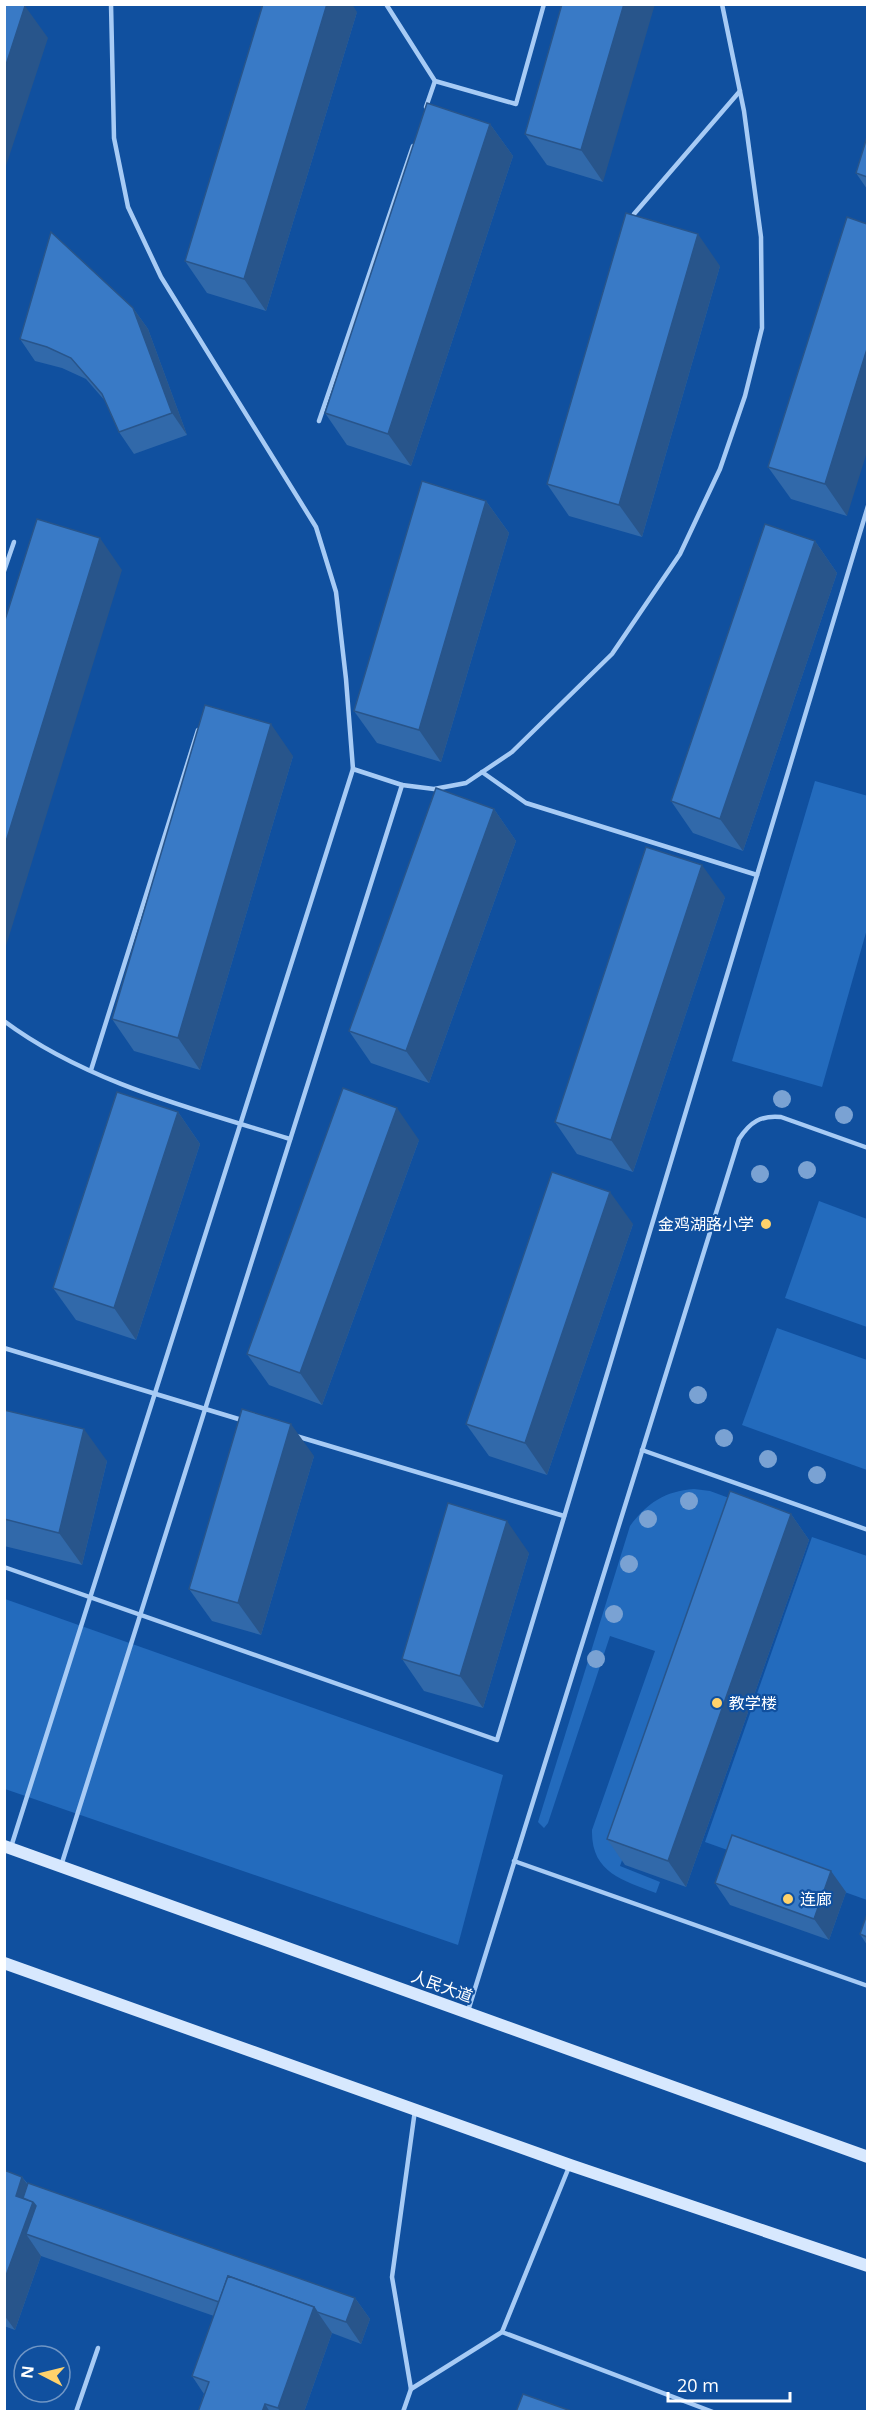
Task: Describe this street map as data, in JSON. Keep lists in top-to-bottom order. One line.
{"streets":{"main road":["人民大道"]},"places":["金鸡湖路小学","教学楼","连廊"],"scale_bar":"20 m","north":"left"}
